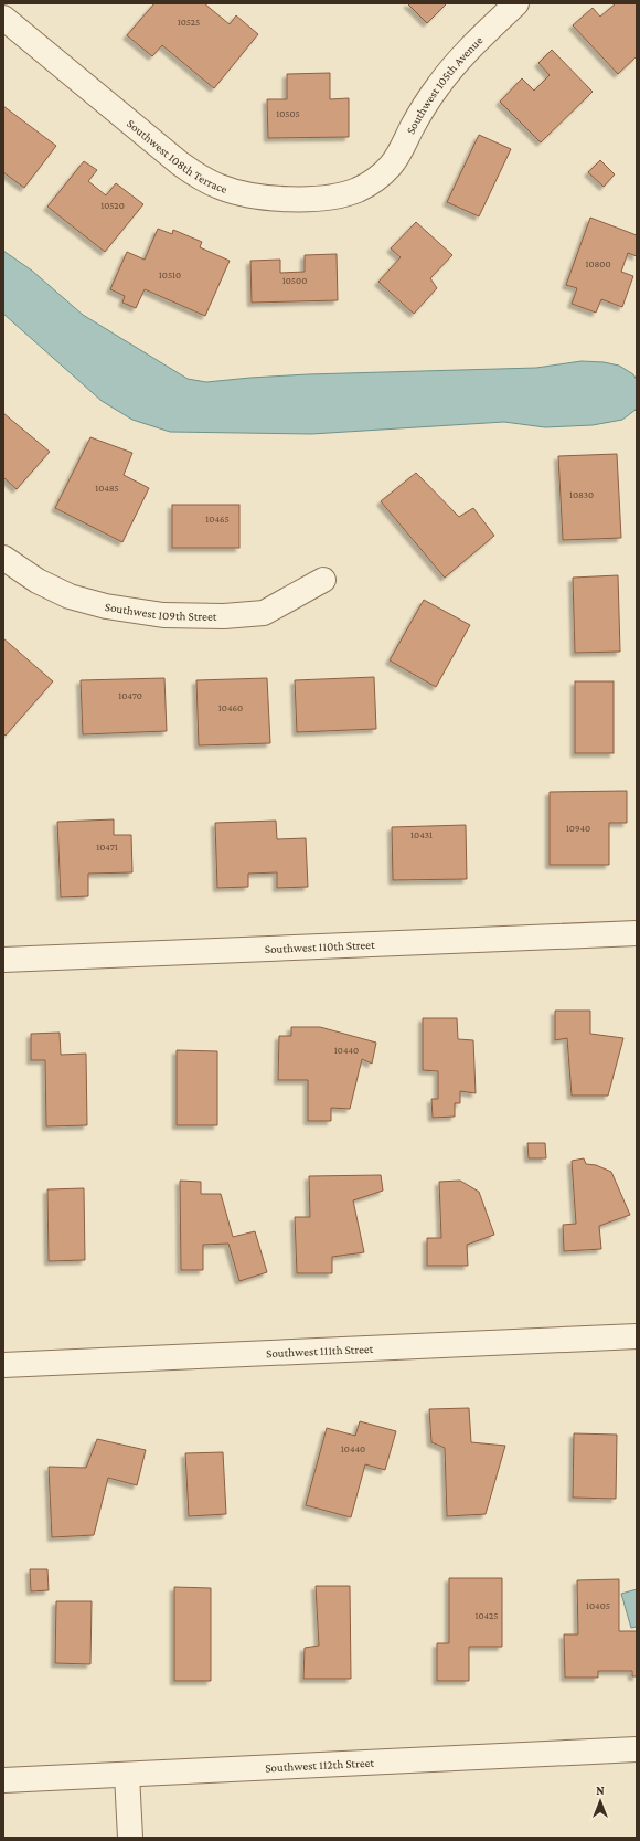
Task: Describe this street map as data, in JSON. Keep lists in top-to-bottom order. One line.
{"streets":{"street":["Southwest 105th Avenue","Southwest 108th Terrace","Southwest 109th Street","Southwest 110th Street","Southwest 111th Street","Southwest 112th Street"]},"crossings":[["Southwest 105th Avenue","Southwest 108th Terrace"]],"house_numbers":["10525","10505","10520","10800","10510","10500","10485","10830","10465","10470","10460","10940","10431","10471","10440","10440","10405","10425"],"north":"top"}
